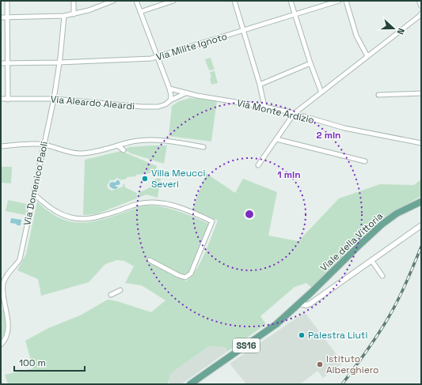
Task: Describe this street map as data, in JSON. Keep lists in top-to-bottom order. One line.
{"streets":{"main road":["Viale della Vittoria","SS16"],"street":["Via Milite Ignoto","Via Aleardo Aleardi","Via Monte Ardizio","Via Domenico Paoli"]},"crossings":[["Via Milite Ignoto","Via Domenico Paoli"],["Via Aleardo Aleardi","Via Domenico Paoli"],["Viale della Vittoria","SS16"]],"places":["Villa Meucci Severi","Palestra Liuti","Istituto Alberghiero"],"scale_bar":"100 m","north":"right","rings":["2 min","1 min"]}
